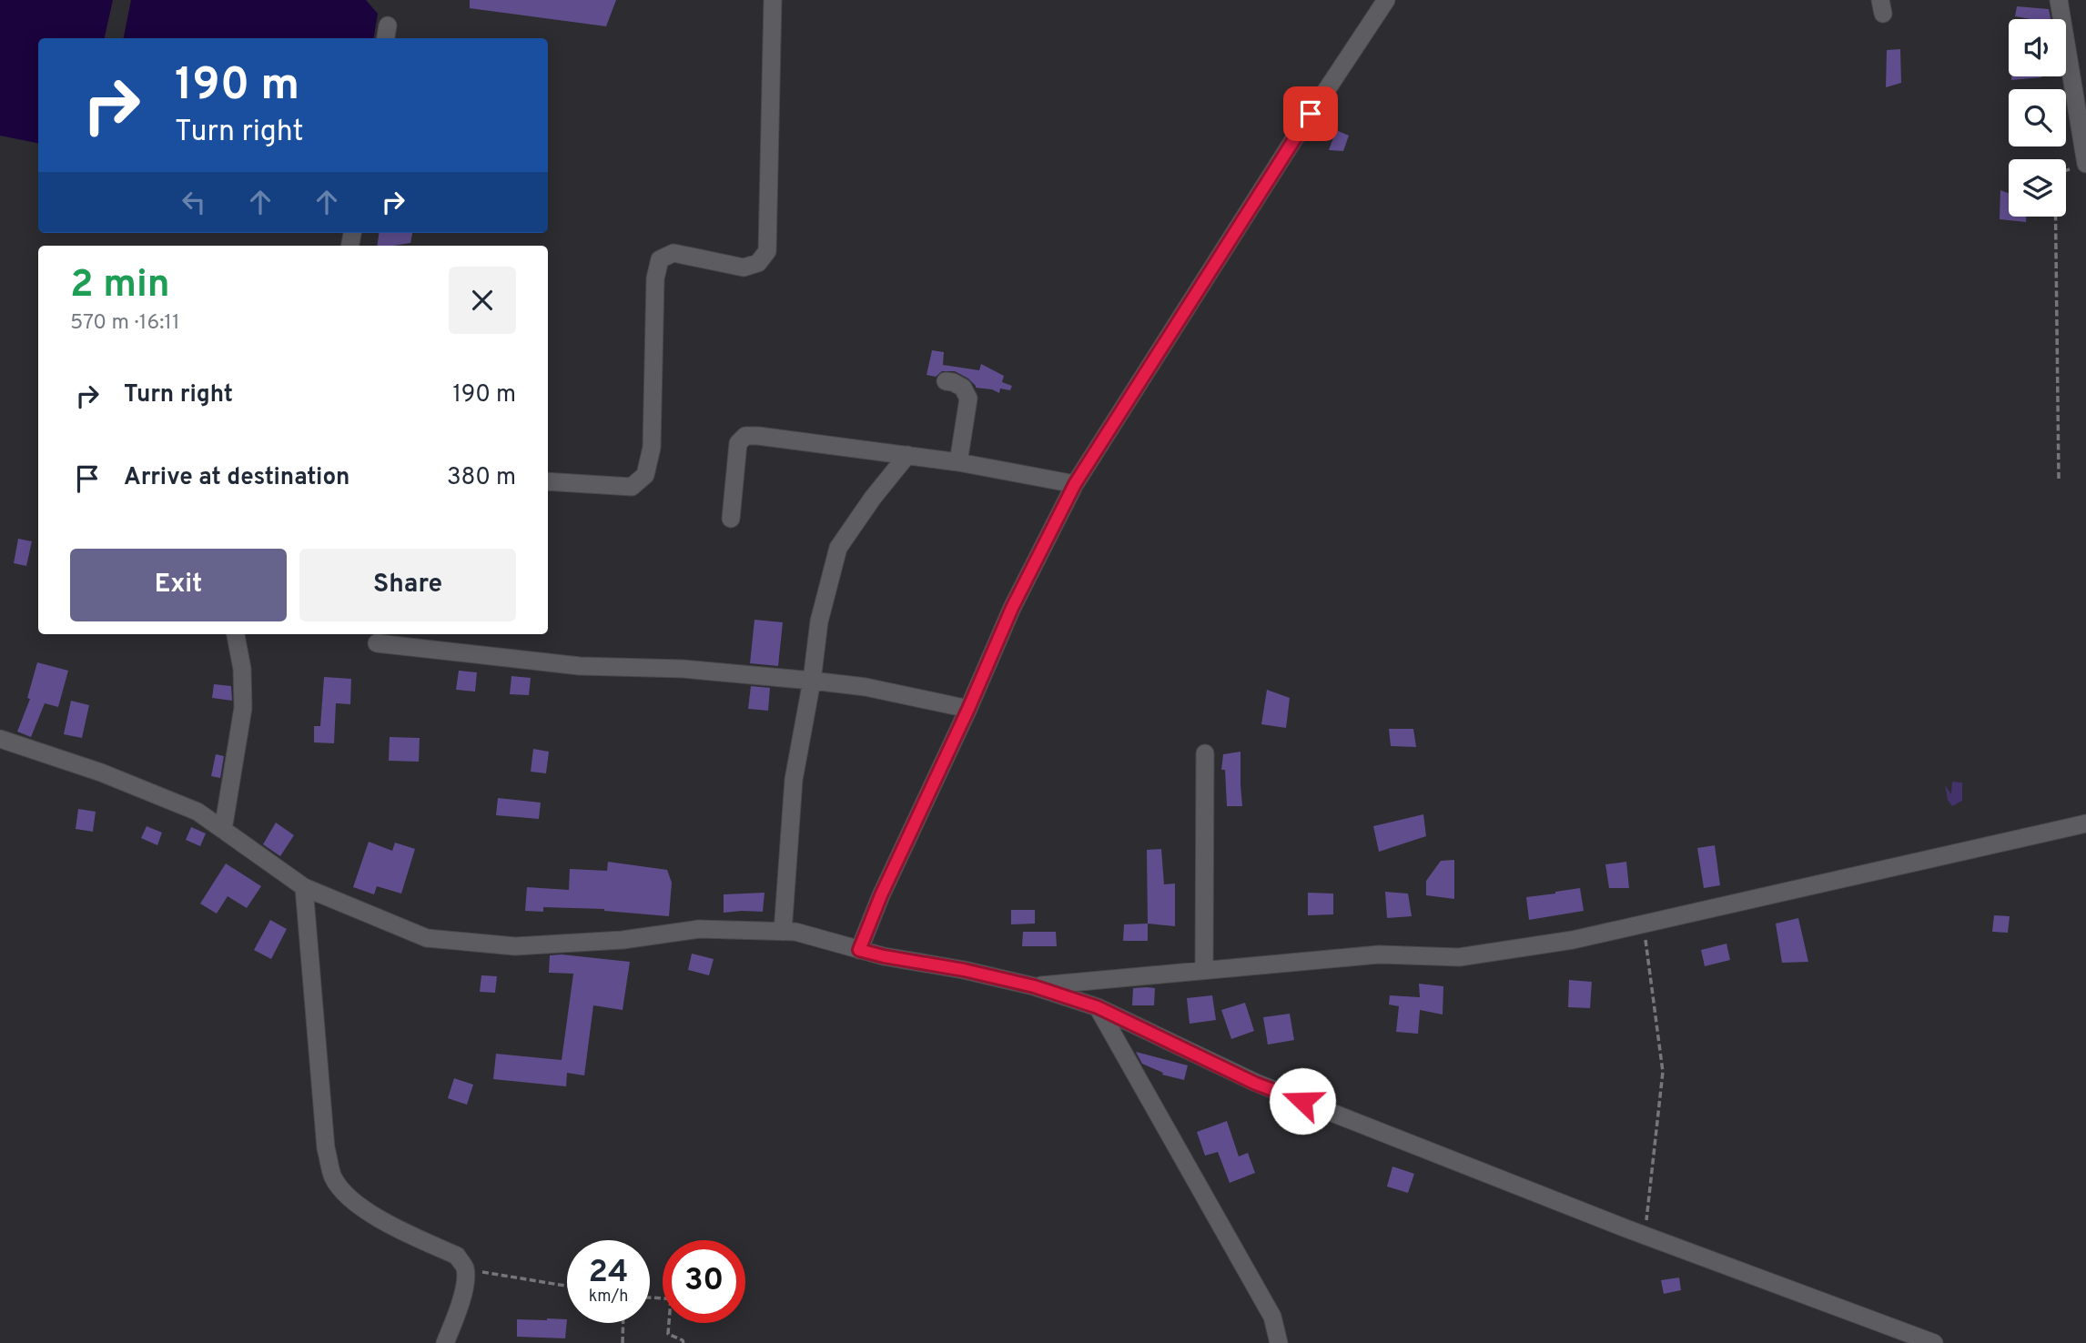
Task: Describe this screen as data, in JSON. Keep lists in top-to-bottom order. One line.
{"page":{"turn":["190 m","Turn right"],"heading":["2 min","570 m · 16:11"],"list":[{"name":"Turn right","value":"190 m"},{"name":"Arrive at destination","value":"380 m"}],"buttons":["Exit","Share"],"speed":"24 km/h","limit":"30"}}
